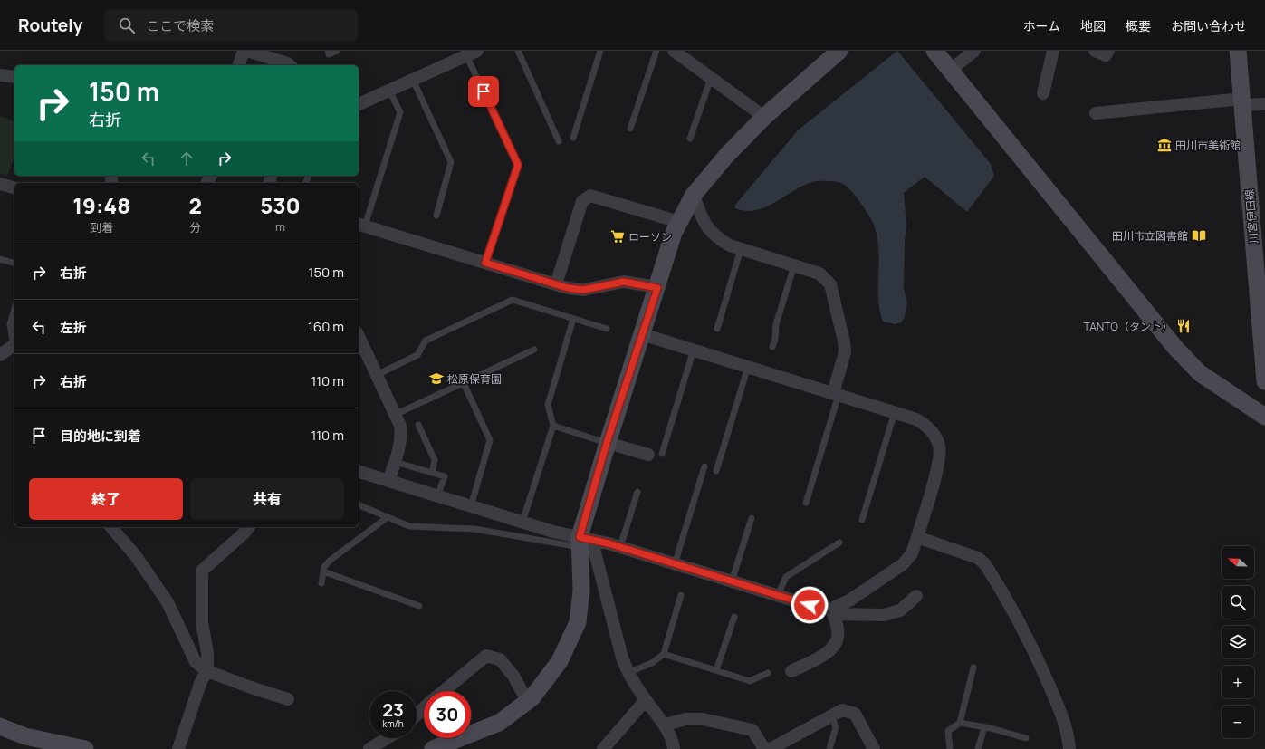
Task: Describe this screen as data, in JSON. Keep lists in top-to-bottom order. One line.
{"streets":{"street":["川宮伊田線"]},"places":{"museum":["田川市美術館"],"library":["田川市立図書館"],"supermarket":["ローソン"],"restaurant":["TANTO（タント）"],"school or university":["松原保育園"]},"north":"left","page":{"header":"Routely","search":"ここで検索","nav":["ホーム","地図","概要","お問い合わせ"],"turn":["150 m","右折"],"eta":["19:48","到着","2","分","530","m"],"list":[{"name":"右折","value":"150 m"},{"name":"左折","value":"160 m"},{"name":"右折","value":"110 m"},{"name":"目的地に到着","value":"110 m"}],"buttons":["終了","共有"],"map_buttons":["+","−"],"speed":"23 km/h","limit":"30"}}
